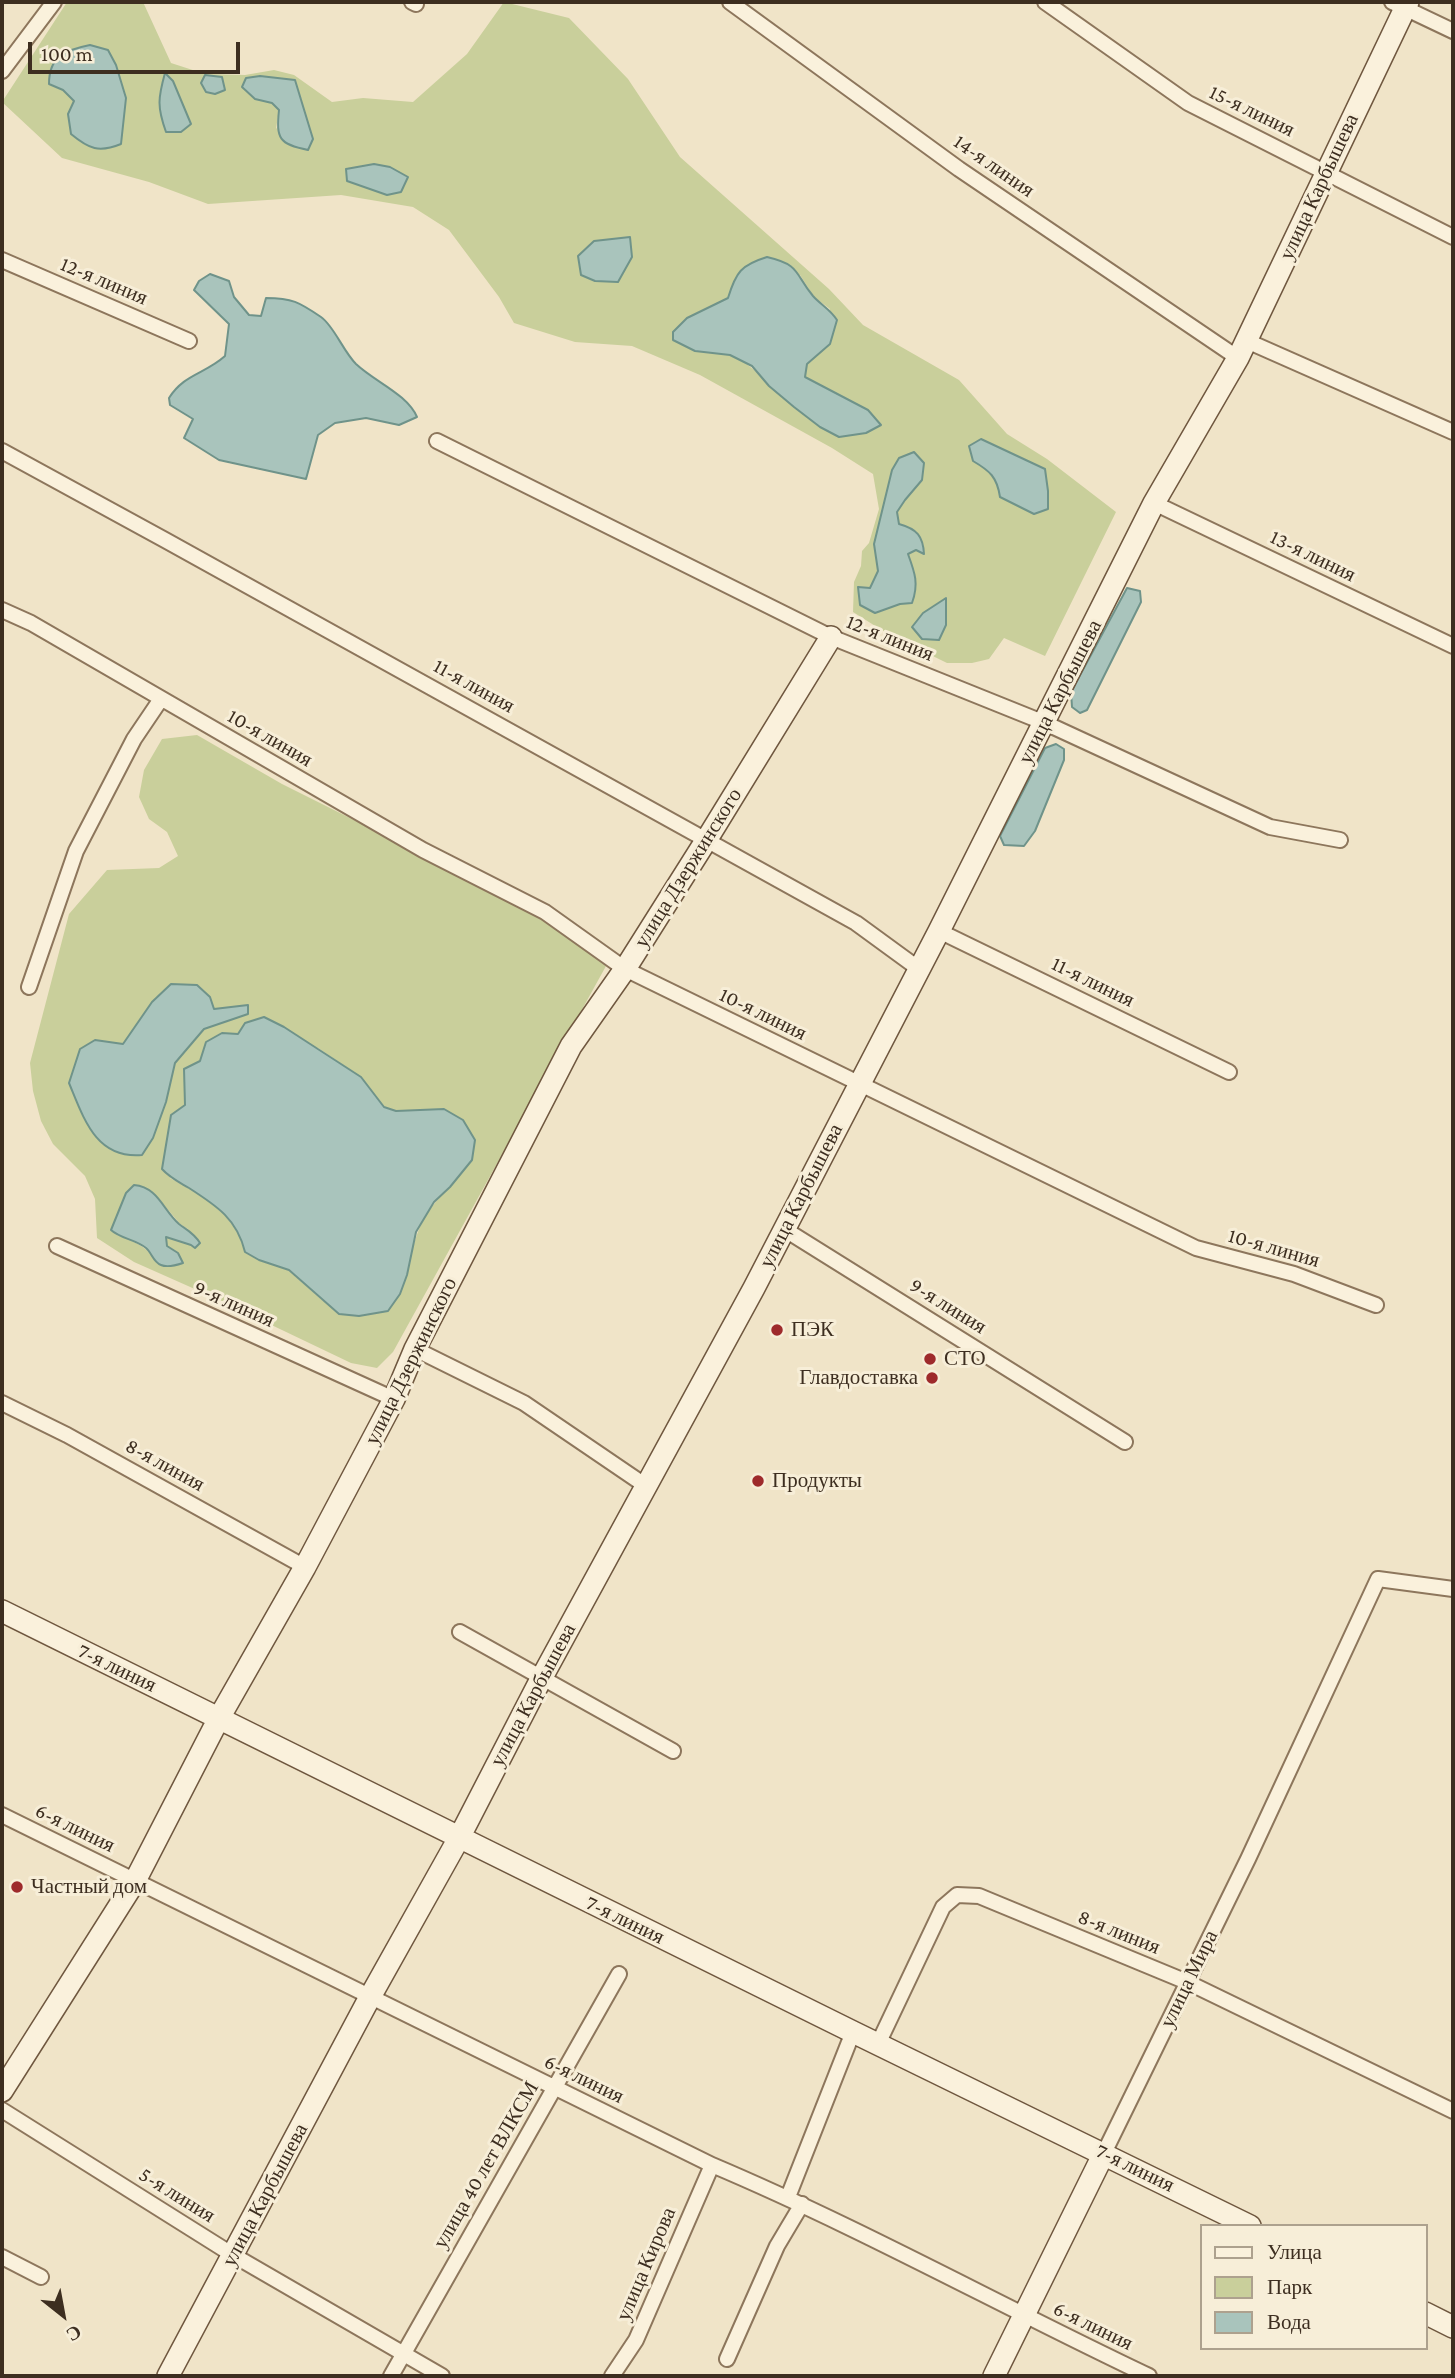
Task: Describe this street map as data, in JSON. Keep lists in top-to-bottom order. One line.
{"streets":{"main road":["улица Карбышева","улица Дзержинского","7-я линия","улица Мира"],"street":["15-я линия","14-я линия","12-я линия","13-я линия","11-я линия","10-я линия","9-я линия","8-я линия","6-я линия","улица 40 лет ВЛКСМ","5-я линия","улица Кирова"]},"crossings":[["15-я линия","улица Карбышева"],["14-я линия","улица Карбышева"],["улица Карбышева","12-я линия"],["улица Карбышева","13-я линия"],["улица Карбышева","11-я линия"],["улица Карбышева","10-я линия"],["улица Карбышева","9-я линия"],["улица Карбышева","7-я линия"],["улица Карбышева","6-я линия"],["улица Карбышева","5-я линия"],["12-я линия","улица Дзержинского"],["11-я линия","улица Дзержинского"],["10-я линия","улица Дзержинского"],["улица Дзержинского","9-я линия"],["улица Дзержинского","8-я линия"],["улица Дзержинского","7-я линия"],["улица Дзержинского","6-я линия"],["8-я линия","7-я линия"],["8-я линия","улица Мира"],["7-я линия","улица Мира"],["6-я линия","улица Мира"],["6-я линия","улица 40 лет ВЛКСМ"],["6-я линия","улица Кирова"],["улица 40 лет ВЛКСМ","5-я линия"]],"places":["ПЭК","СТО","Главдоставка","Продукты","Частный дом"],"legend":["Улица","Парк","Вода"],"scale_bar":"100 m","north":"bottom right"}
